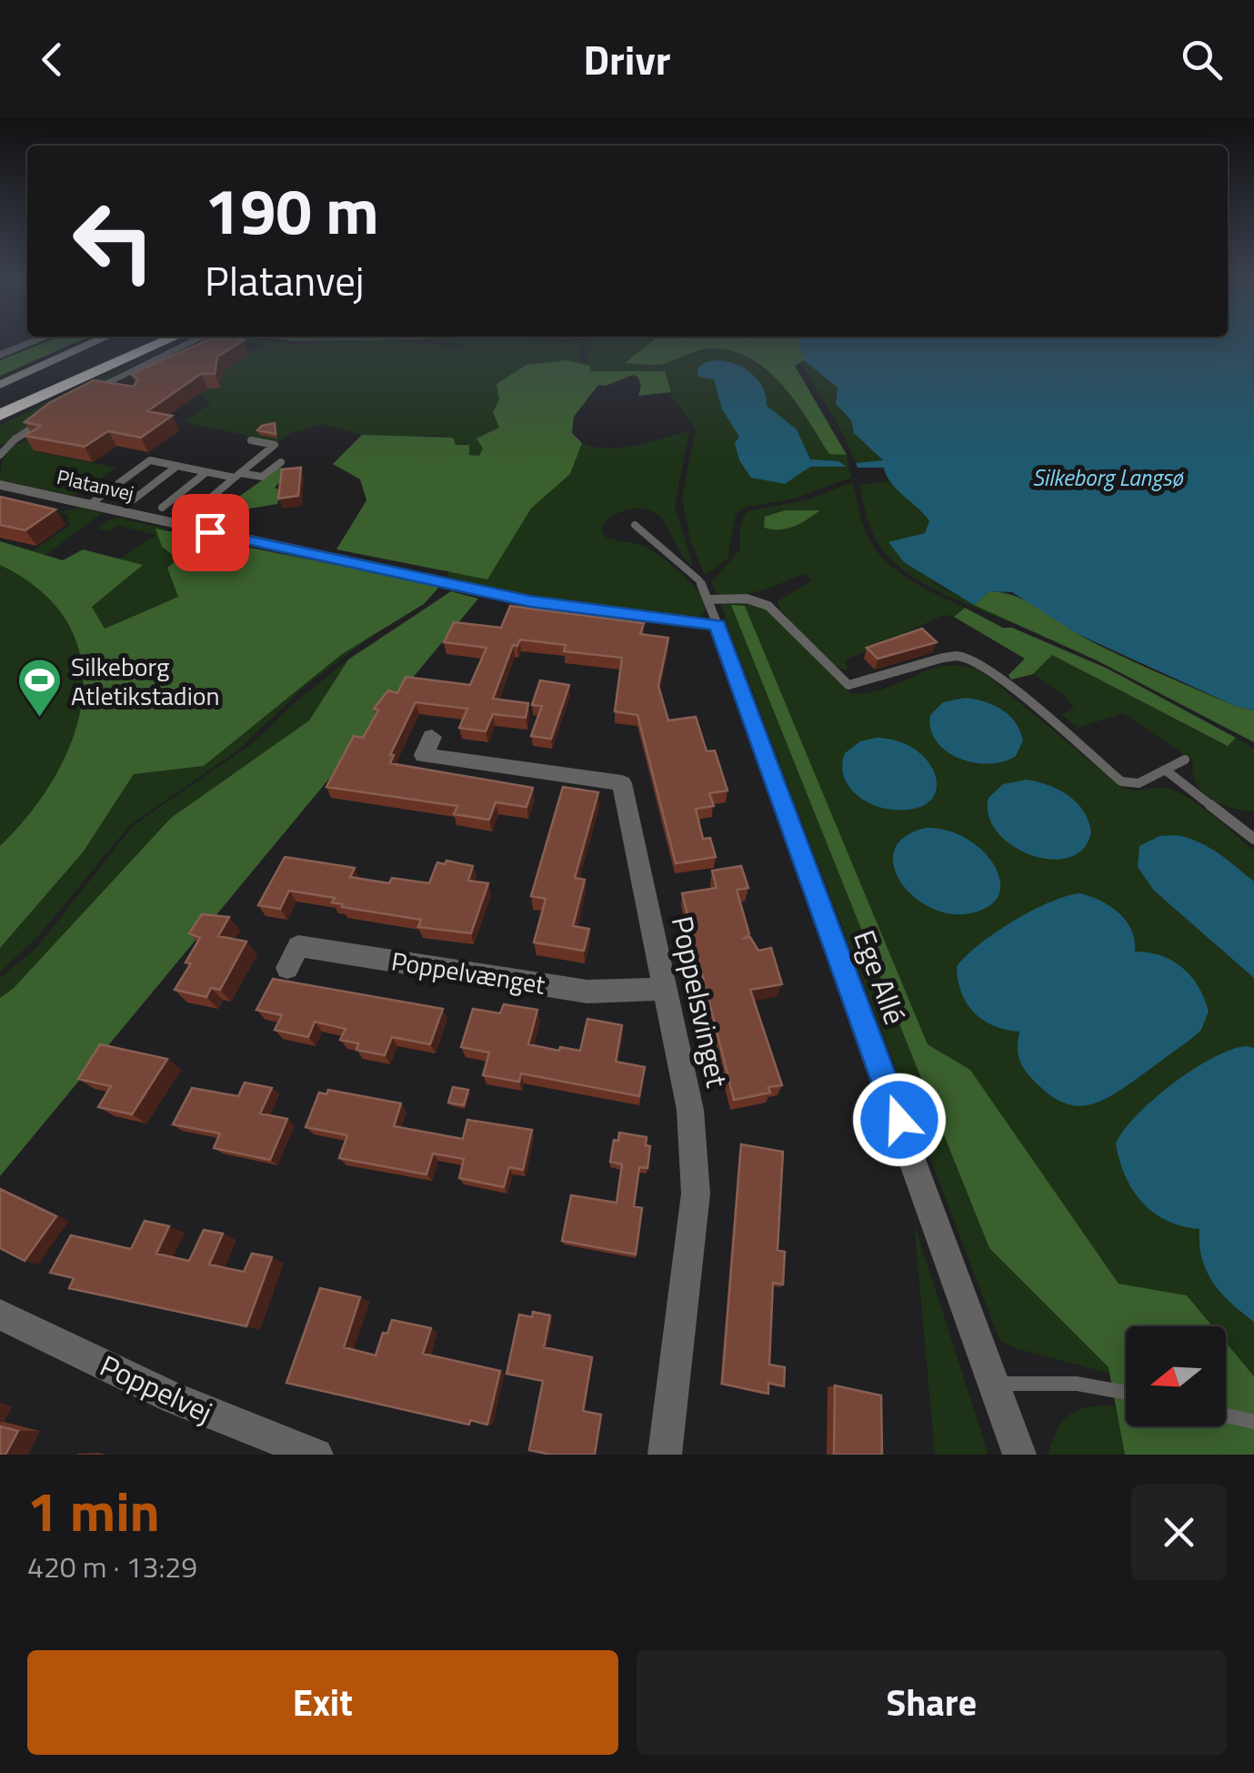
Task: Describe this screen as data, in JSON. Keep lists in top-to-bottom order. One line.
{"streets":{"street":["Platanvej","Poppelvænget","Ege Allé","Poppelsvinget","Poppelvej"]},"crossings":[["Platanvej","Ege Allé"],["Poppelvænget","Poppelsvinget"]],"water":["Silkeborg Langsø"],"places":{"sports":["Silkeborg Atletikstadion"]},"north":"left","page":{"header":"Drivr","turn":["190 m","Platanvej"],"heading":["1 min","420 m · 13:29"],"buttons":["Exit","Share"]}}
